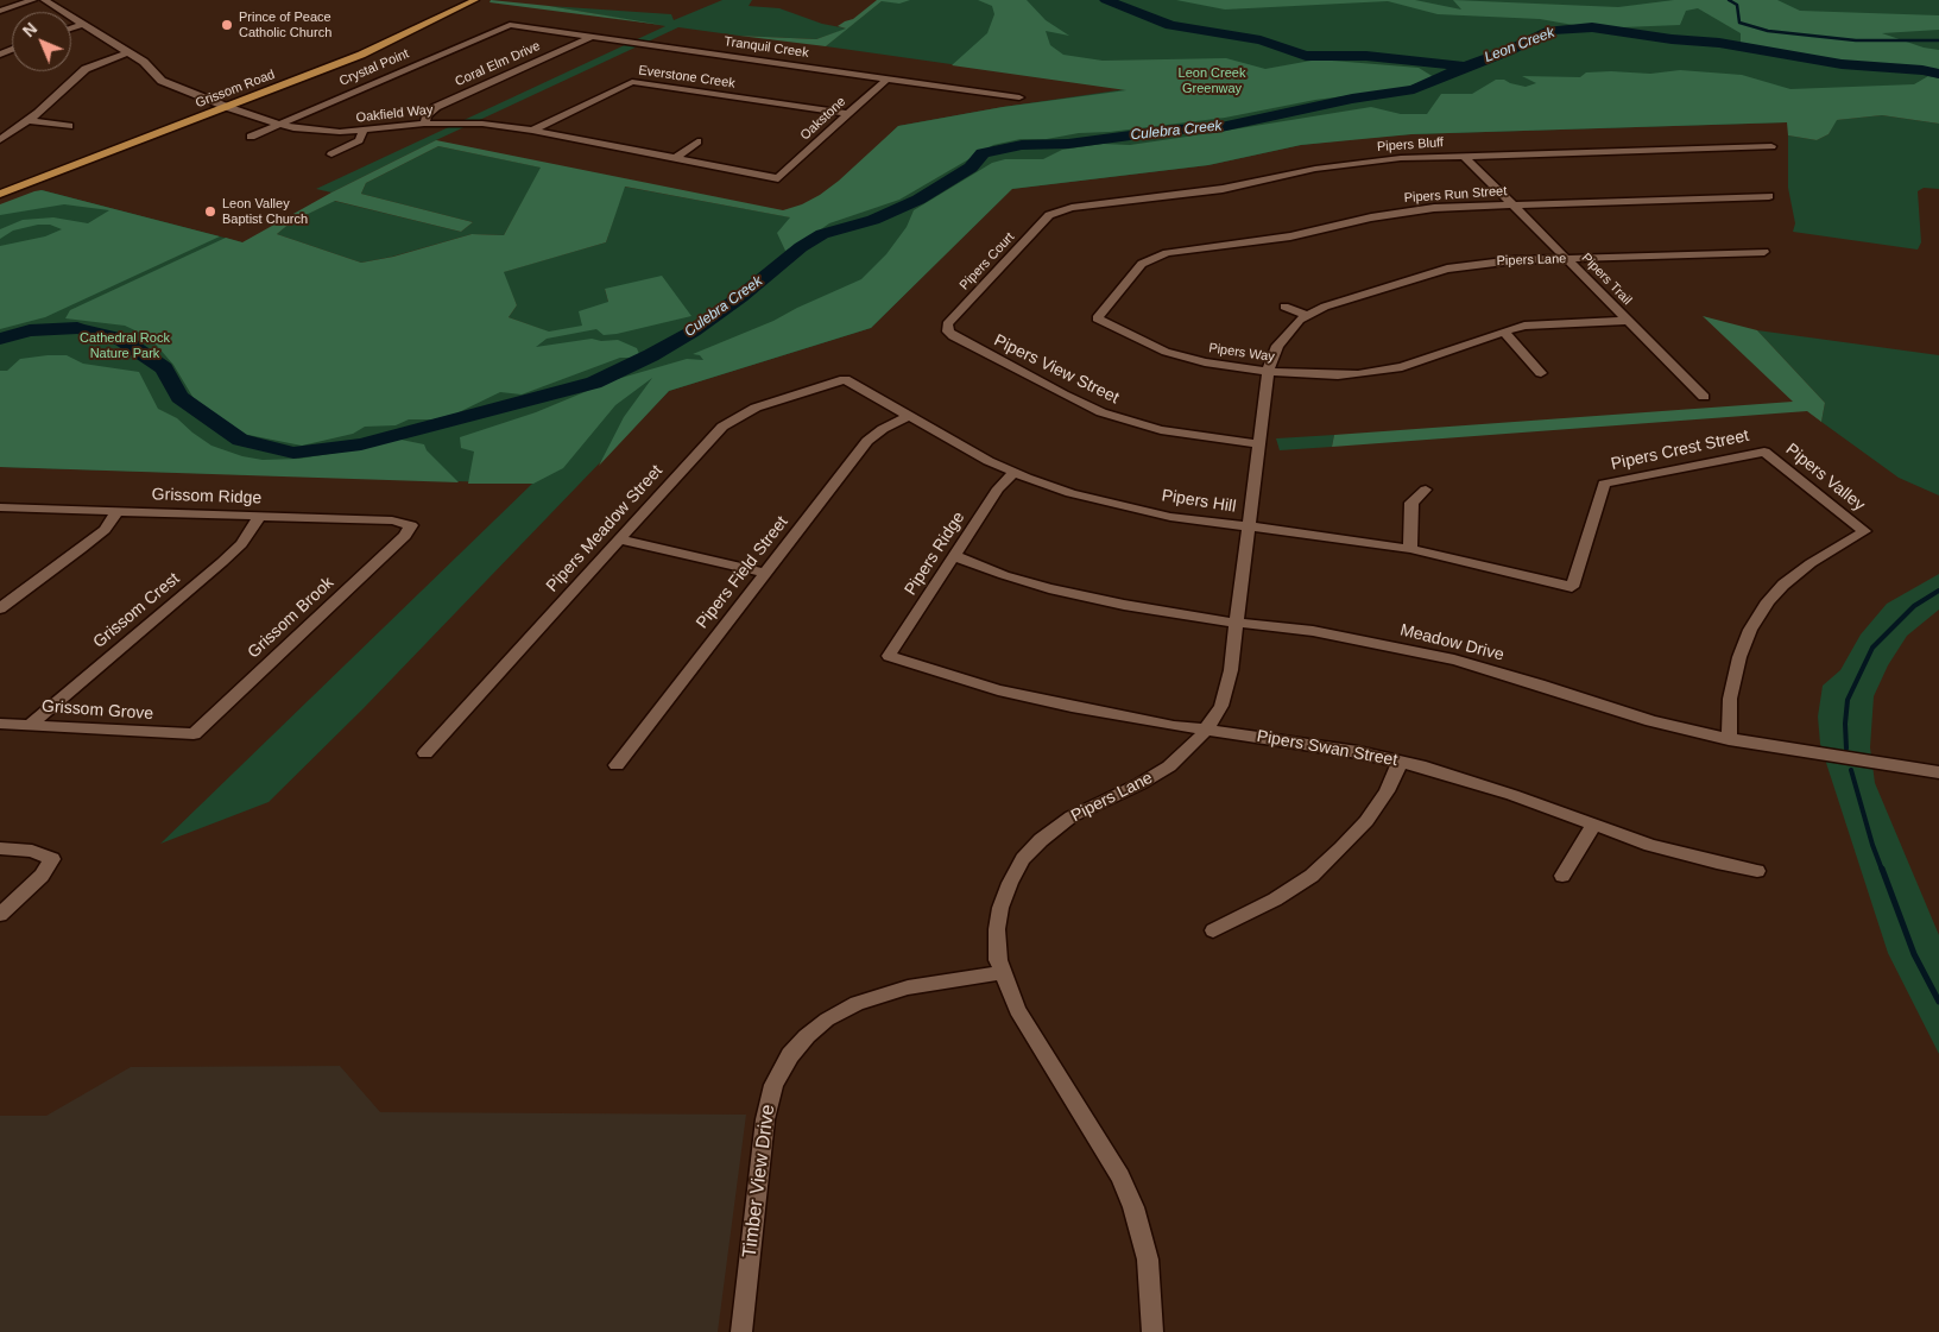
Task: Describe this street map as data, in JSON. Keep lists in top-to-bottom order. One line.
{"streets":{"main road":["Grissom Road"],"street":["Tranquil Creek","Coral Elm Drive","Crystal Point","Everstone Creek","Oakfield Way","Oakstone","Pipers Bluff","Pipers Run Street","Pipers Lane","Pipers Court","Pipers Trail","Pipers Way","Pipers View Street","Pipers Crest Street","Pipers Valley","Grissom Ridge","Pipers Hill","Pipers Meadow Street","Pipers Ridge","Pipers Field Street","Grissom Crest","Grissom Brook","Meadow Drive","Grissom Grove","Pipers Swan Street","Timber View Drive"]},"crossings":[["Tranquil Creek","Coral Elm Drive"],["Tranquil Creek","Crystal Point"],["Tranquil Creek","Oakstone"],["Coral Elm Drive","Oakfield Way"],["Crystal Point","Oakfield Way"],["Everstone Creek","Oakfield Way"],["Everstone Creek","Oakstone"],["Grissom Road","Oakfield Way"],["Oakfield Way","Oakstone"],["Pipers Bluff","Pipers Court"],["Pipers Bluff","Pipers Trail"],["Pipers Run Street","Pipers Trail"],["Pipers Run Street","Pipers Way"],["Pipers Lane","Pipers Trail"],["Pipers Lane","Pipers Way"],["Pipers Lane","Pipers View Street"],["Pipers Lane","Pipers Hill"],["Pipers Lane","Meadow Drive"],["Pipers Lane","Pipers Swan Street"],["Pipers Lane","Timber View Drive"],["Pipers Court","Pipers View Street"],["Pipers Trail","Pipers Way"],["Pipers Crest Street","Pipers Valley"],["Pipers Crest Street","Pipers Hill"],["Pipers Valley","Meadow Drive"],["Grissom Ridge","Grissom Crest"],["Grissom Ridge","Grissom Brook"],["Pipers Hill","Pipers Meadow Street"],["Pipers Hill","Pipers Ridge"],["Pipers Hill","Pipers Field Street"],["Pipers Ridge","Meadow Drive"],["Pipers Ridge","Pipers Swan Street"],["Grissom Crest","Grissom Grove"],["Grissom Brook","Grissom Grove"]],"water":["Leon Creek","Culebra Creek"],"parks":["Leon Creek Greenway","Cathedral Rock Nature Park"],"places":["Prince of Peace Catholic Church","Leon Valley Baptist Church"],"north":"top left"}
